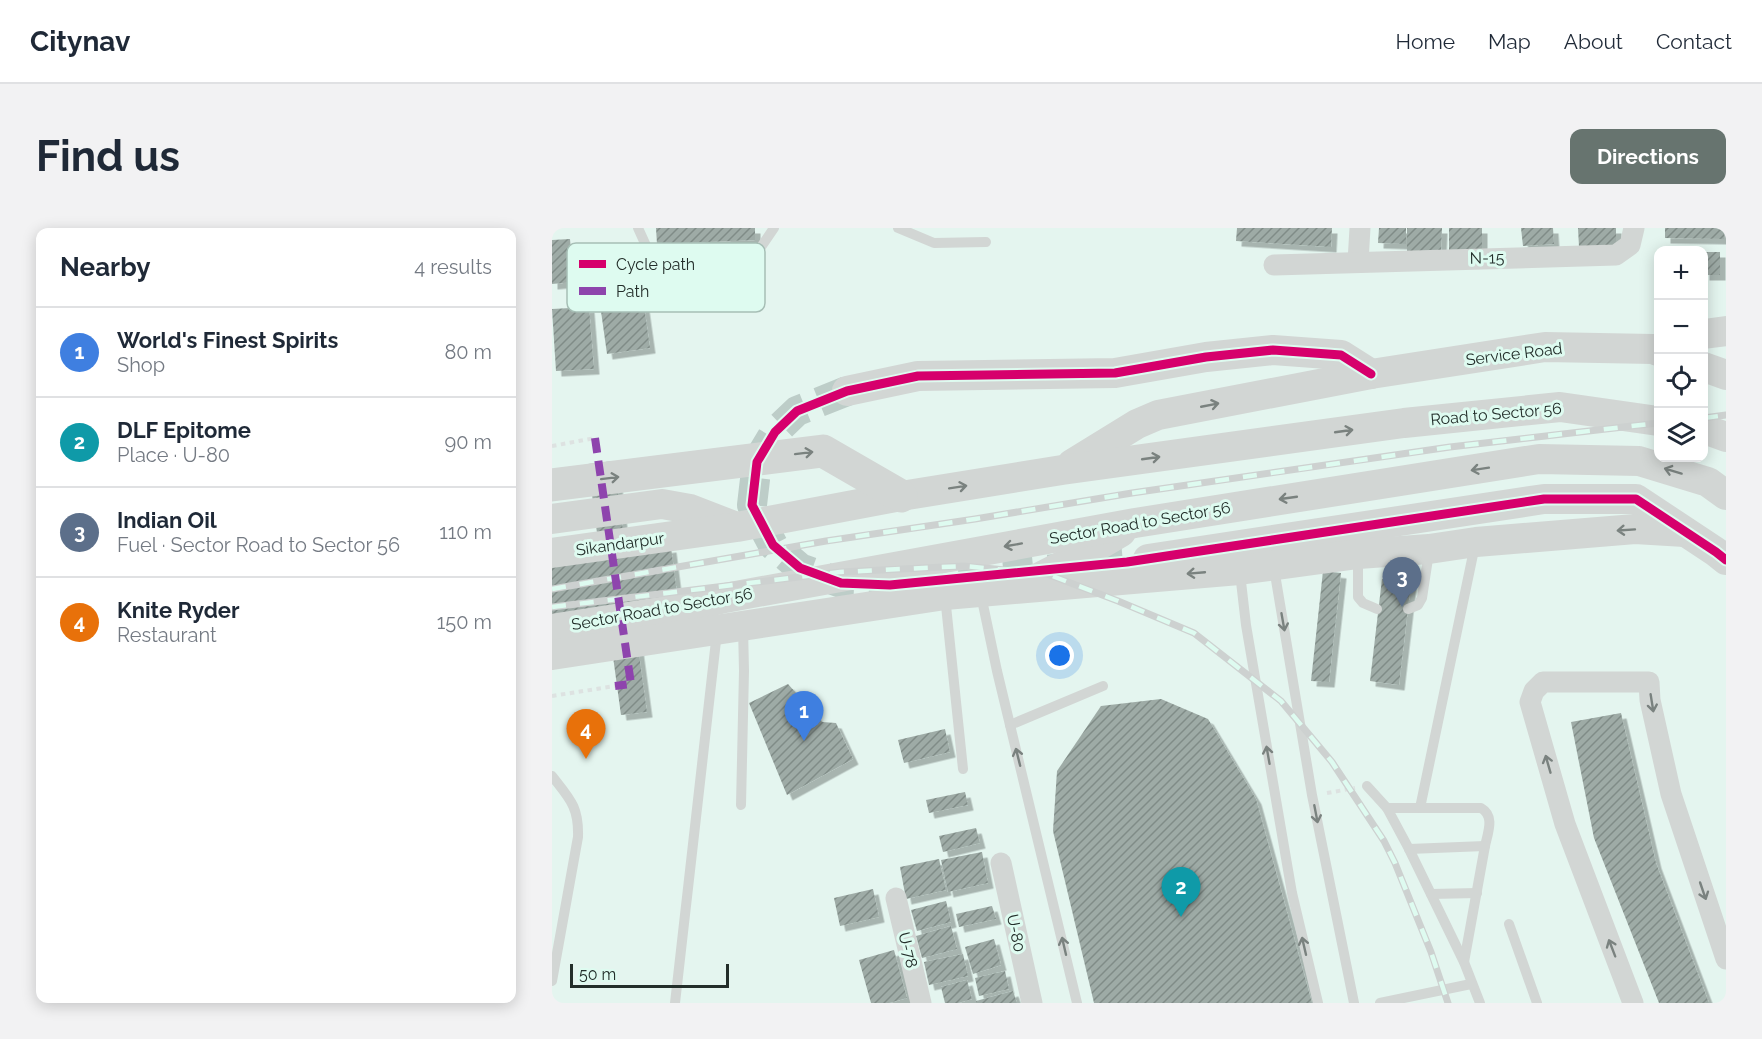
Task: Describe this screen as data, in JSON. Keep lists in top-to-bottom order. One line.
{"streets":{"street":["N-15","Service Road","Road to Sector 56","Sector Road to Sector 56","Sikandarpur","U-80","U-78"]},"crossings":[["Service Road","Road to Sector 56"]],"legend":["Cycle path","Path"],"scale_bar":"50 m","page":{"header":"Citynav","nav":["Home","Map","About","Contact"],"buttons":"Directions","title":"Find us","heading":["Nearby","4 results"],"map_buttons":["+","−"],"list":[{"mark":"1","name":"World's Finest Spirits","note":"Shop","value":"80 m"},{"mark":"2","name":"DLF Epitome","note":"Place · U-80","value":"90 m"},{"mark":"3","name":"Indian Oil","note":"Fuel · Sector Road to Sector 56","value":"110 m"},{"mark":"4","name":"Knite Ryder","note":"Restaurant","value":"150 m"}],"pins":["3","1","4","2"],"scale":"50 m"}}
